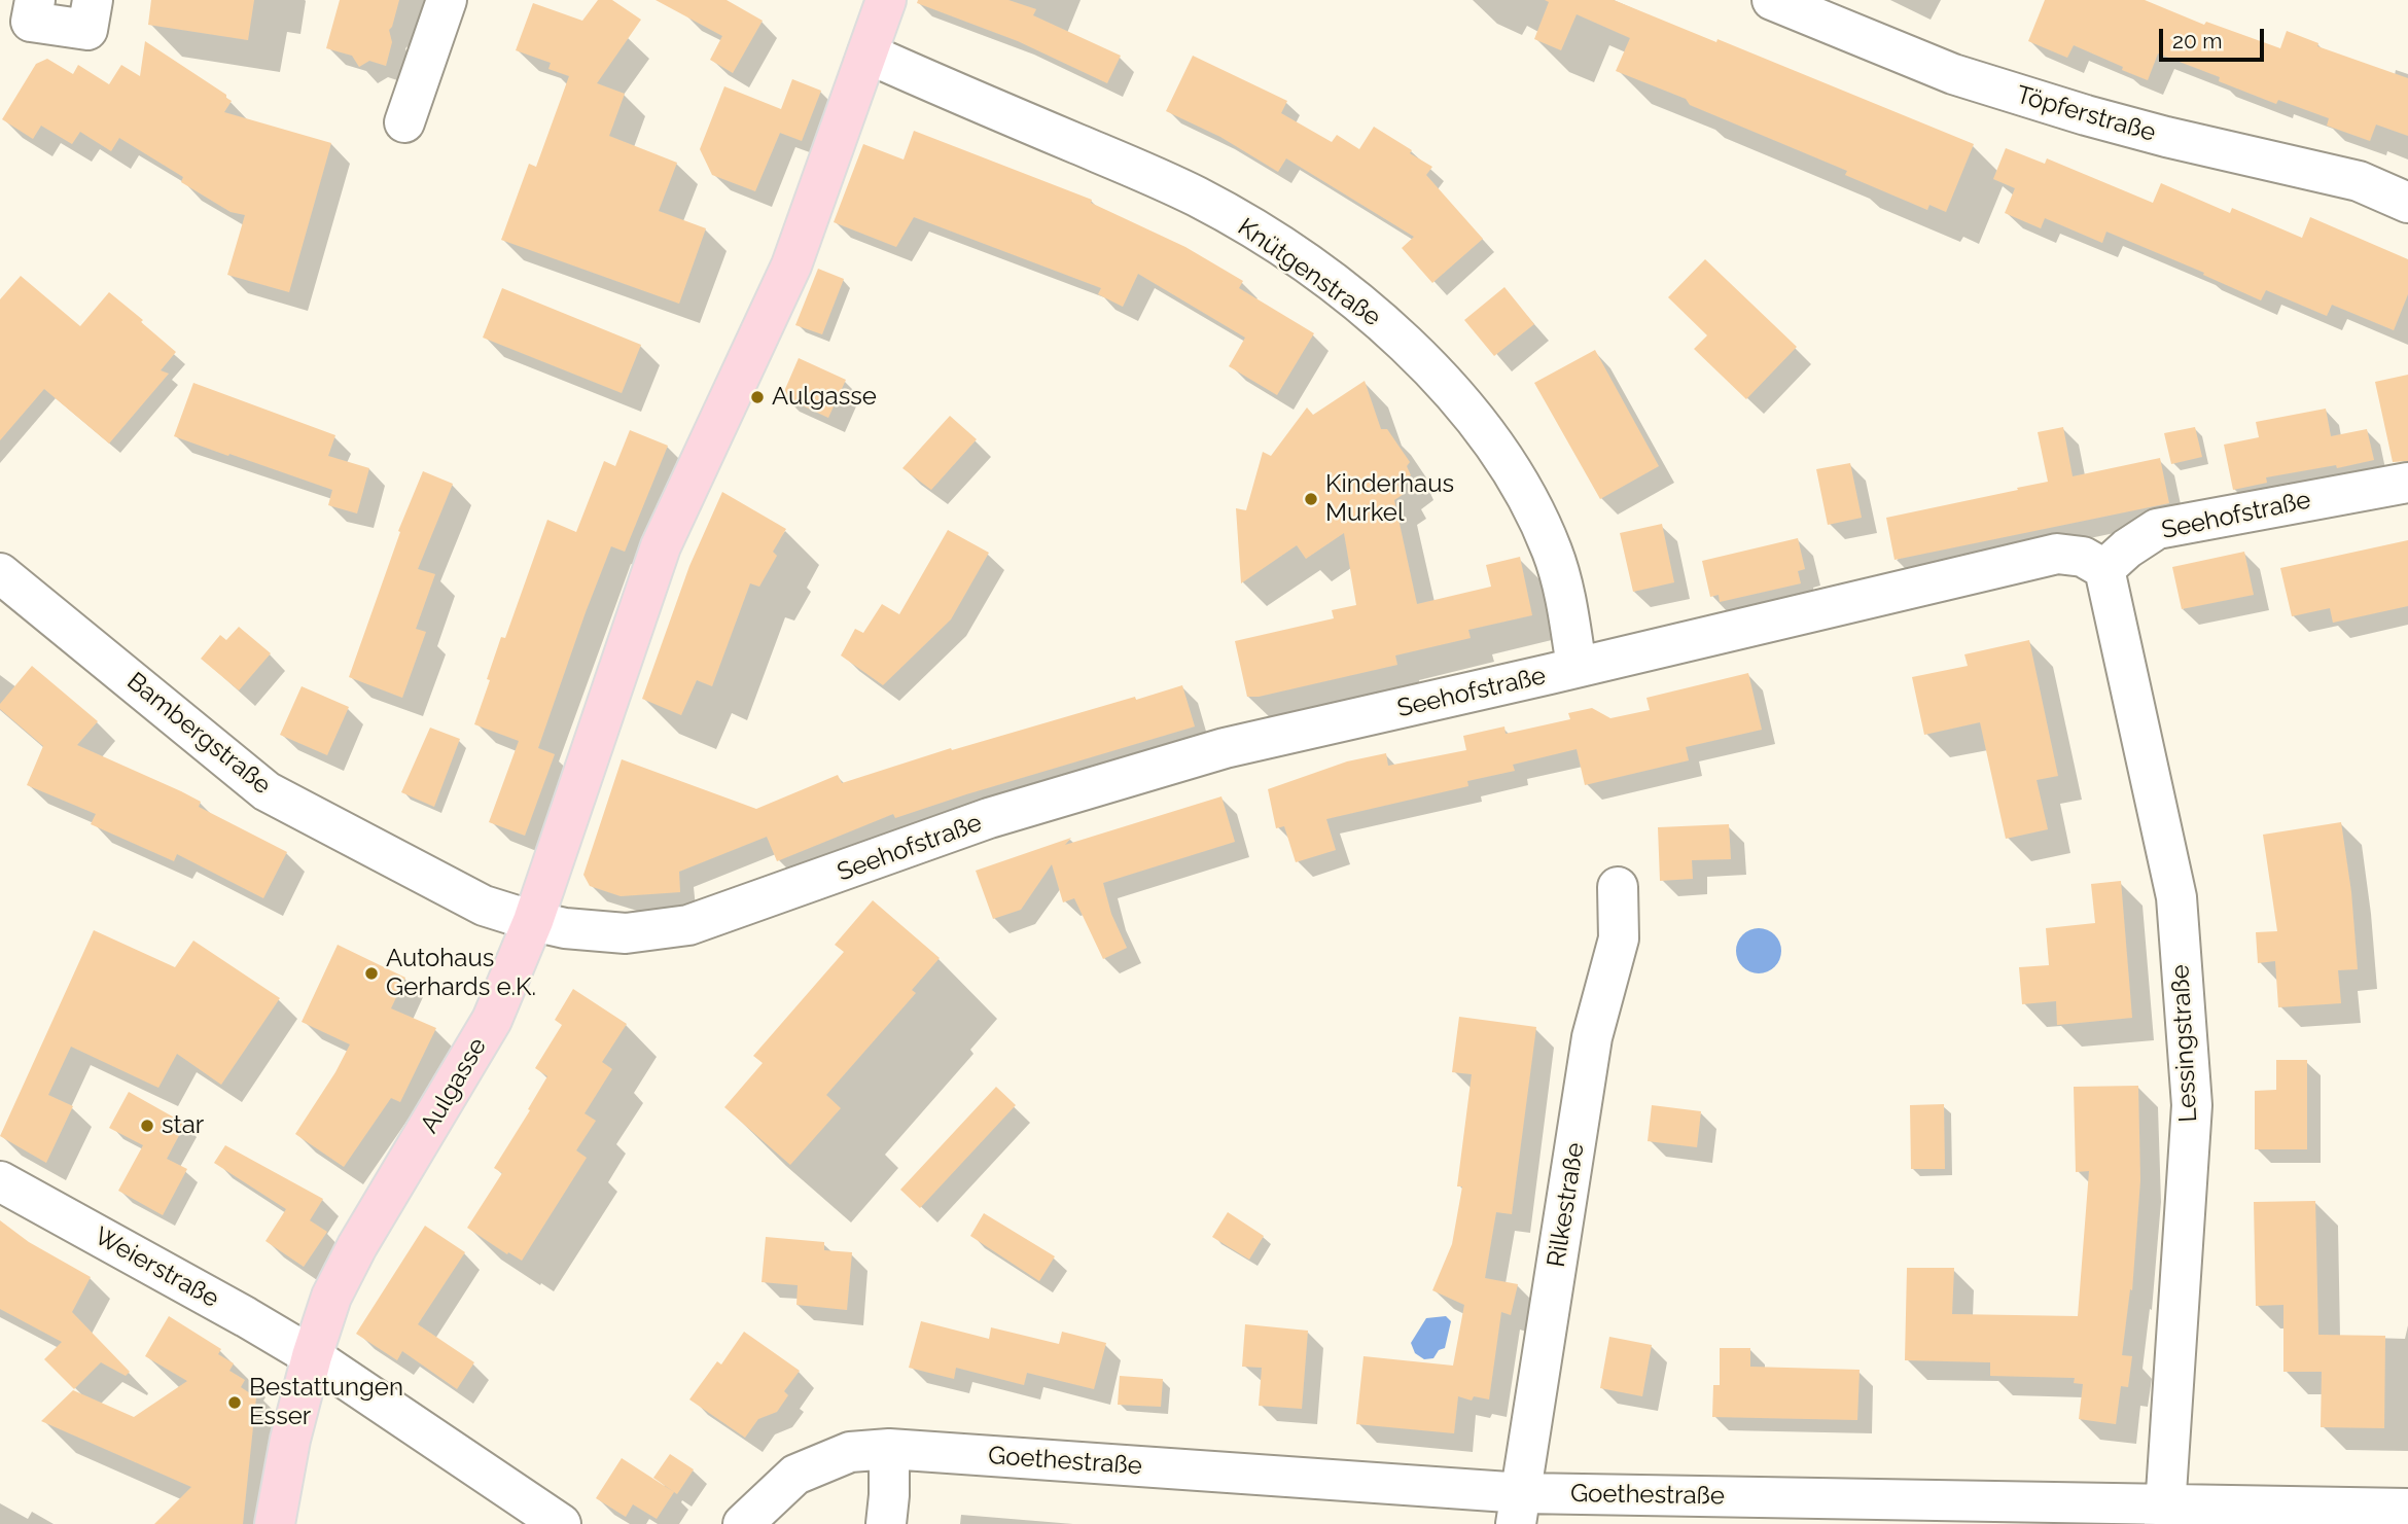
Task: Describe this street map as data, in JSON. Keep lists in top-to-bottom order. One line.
{"streets":{"main road":["Aulgasse"],"street":["Töpferstraße","Knütgenstraße","Seehofstraße","Bambergstraße","Lessingstraße","Rilkestraße","Weierstraße","Goethestraße"]},"crossings":[["Knütgenstraße","Seehofstraße"],["Knütgenstraße","Aulgasse"],["Seehofstraße","Bambergstraße"],["Seehofstraße","Lessingstraße"],["Seehofstraße","Aulgasse"],["Bambergstraße","Aulgasse"],["Lessingstraße","Goethestraße"],["Aulgasse","Weierstraße"],["Rilkestraße","Goethestraße"]],"places":["Aulgasse","Kinderhaus Murkel","Autohaus Gerhards e.K.","star","Bestattungen Esser"],"scale_bar":"20 m"}
